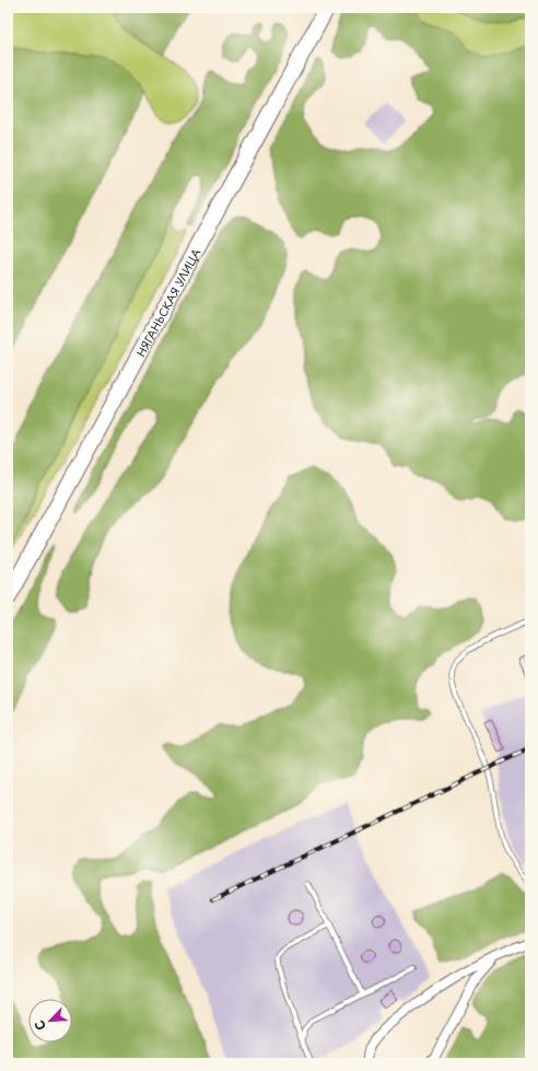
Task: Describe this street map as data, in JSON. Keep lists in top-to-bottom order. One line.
{"streets":{"highway":["НЯГАНЬСКАЯ УЛИЦА"]},"north":"bottom left"}
